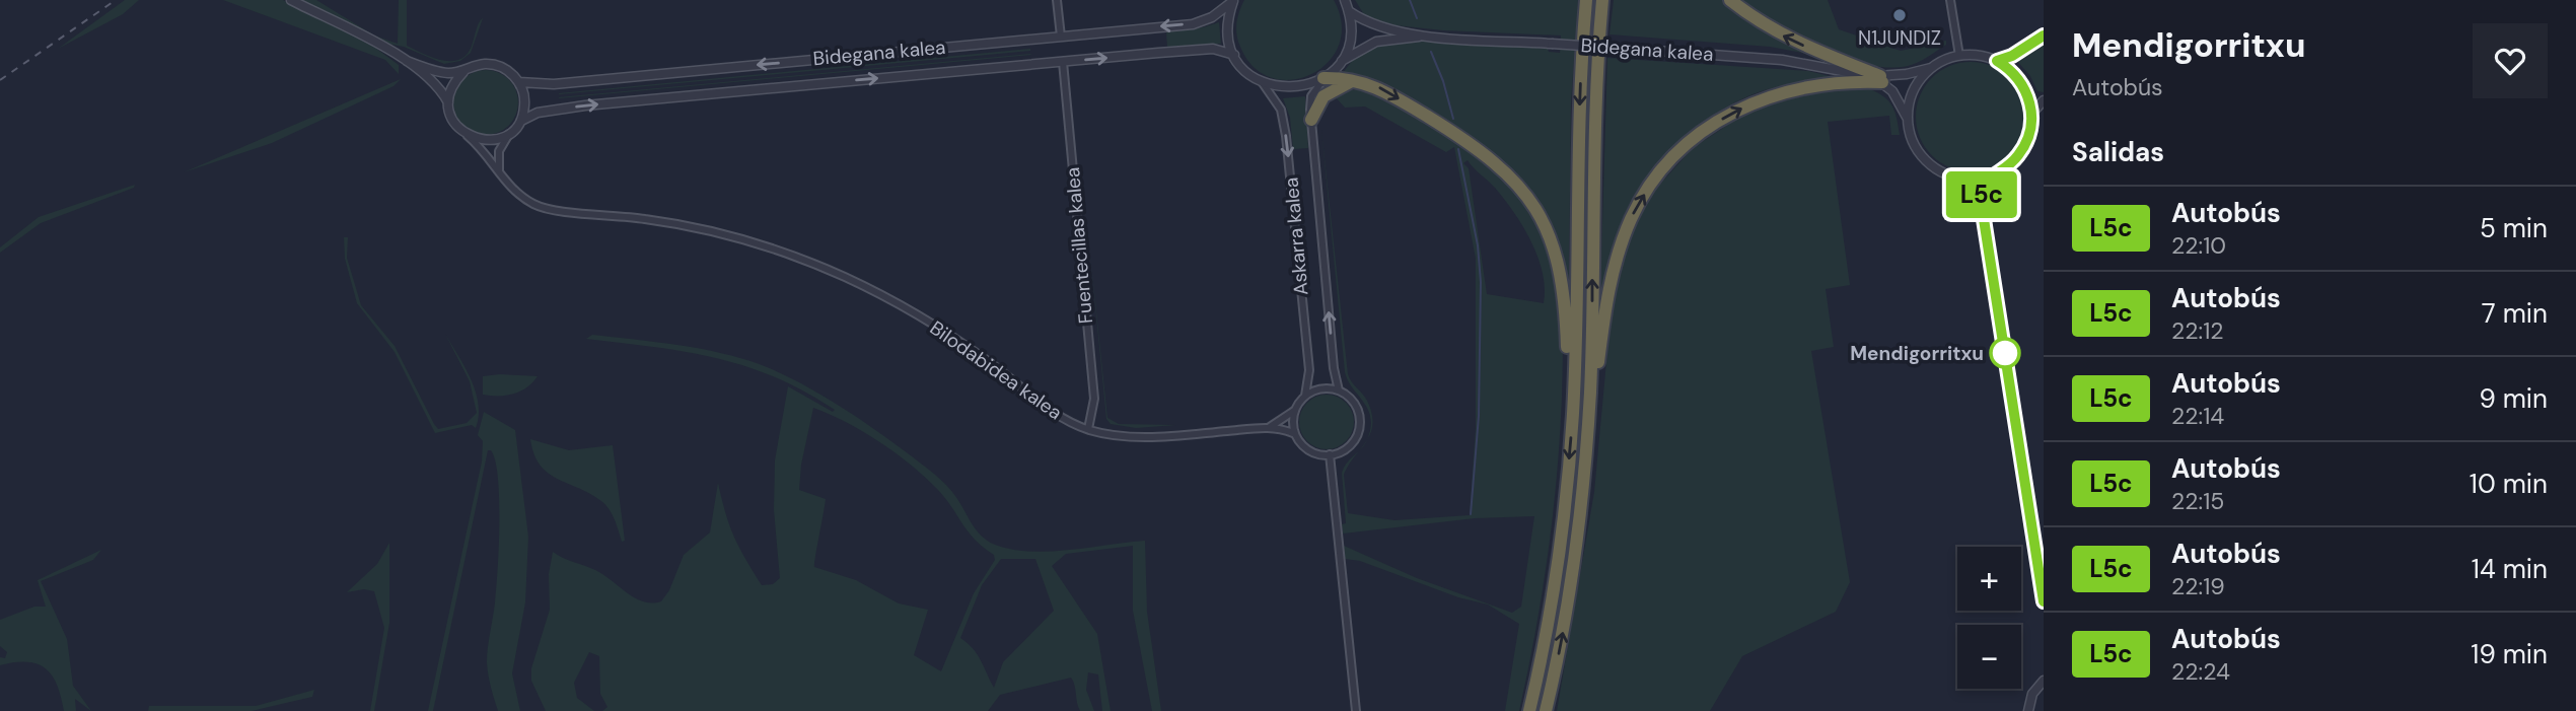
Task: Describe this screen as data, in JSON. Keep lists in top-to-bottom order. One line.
{"streets":{"street":["Bidegana kalea","Askarra kalea","Fuentecillas kalea","Bilodabidea kalea"]},"crossings":[["Bidegana kalea","Fuentecillas kalea"],["Bidegana kalea","Bilodabidea kalea"],["Askarra kalea","Bilodabidea kalea"],["Fuentecillas kalea","Bilodabidea kalea"]],"places":["N1JUNDIZ","Mendigorritxu"],"lines":["bus line L5c"],"page":{"on_map":"L5c","heading":[["Mendigorritxu","Autobús"],"Salidas"],"list":[{"mark":"L5c","name":"Autobús","note":"22:10","value":"5 min"},{"mark":"L5c","name":"Autobús","note":"22:12","value":"7 min"},{"mark":"L5c","name":"Autobús","note":"22:14","value":"9 min"},{"mark":"L5c","name":"Autobús","note":"22:15","value":"10 min"},{"mark":"L5c","name":"Autobús","note":"22:19","value":"14 min"},{"mark":"L5c","name":"Autobús","note":"22:24","value":"19 min"}],"map_buttons":["+","−"]}}
